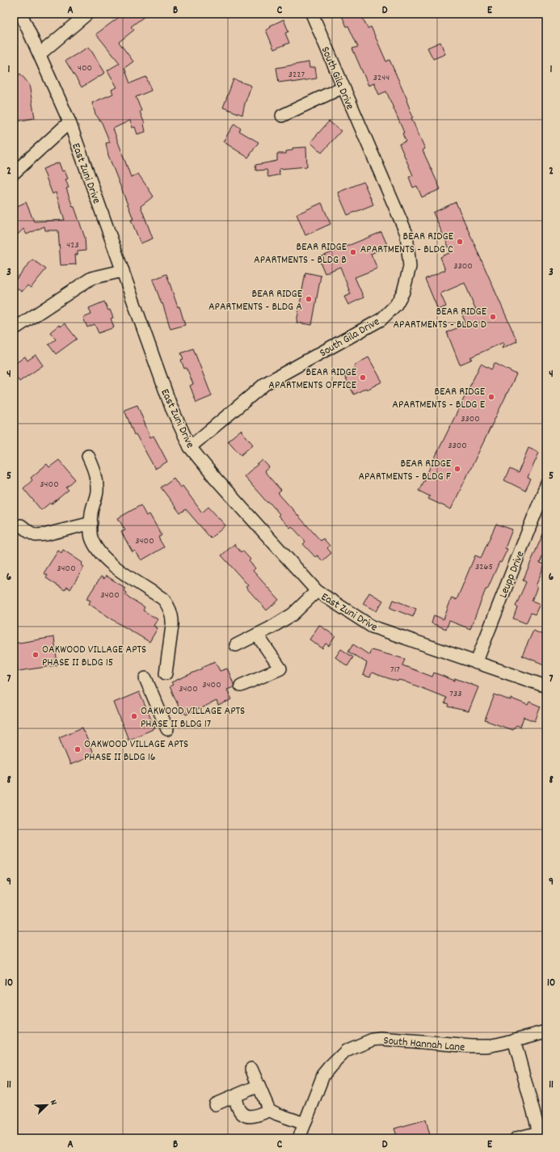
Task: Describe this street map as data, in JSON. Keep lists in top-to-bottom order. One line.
{"streets":{"street":["South Gila Drive","East Zuni Drive","Leupp Drive","South Hannah Lane"]},"crossings":[["South Gila Drive","East Zuni Drive"],["East Zuni Drive","Leupp Drive"]],"places":["BEAR RIDGE APARTMENTS - BLDG C","BEAR RIDGE APARTMENTS - BLDG B","BEAR RIDGE APARTMENTS - BLDG A","BEAR RIDGE APARTMENTS - BLDG D","BEAR RIDGE APARTMENTS OFFICE","BEAR RIDGE APARTMENTS - BLDG E","BEAR RIDGE APARTMENTS - BLDG F","OAKWOOD VILLAGE APTS PHASE II BLDG 15","OAKWOOD VILLAGE APTS PHASE II BLDG 17","OAKWOOD VILLAGE APTS PHASE II BLDG 16"],"house_numbers":["400","3227","3244","423","3300","3300","3300","3400","3400","3265","3400","3400","717","3400","3400","733"],"north":"top right","grid":{"columns":["A","B","C","D","E"],"rows":["1","2","3","4","5","6","7","8","9","10","11"]}}
